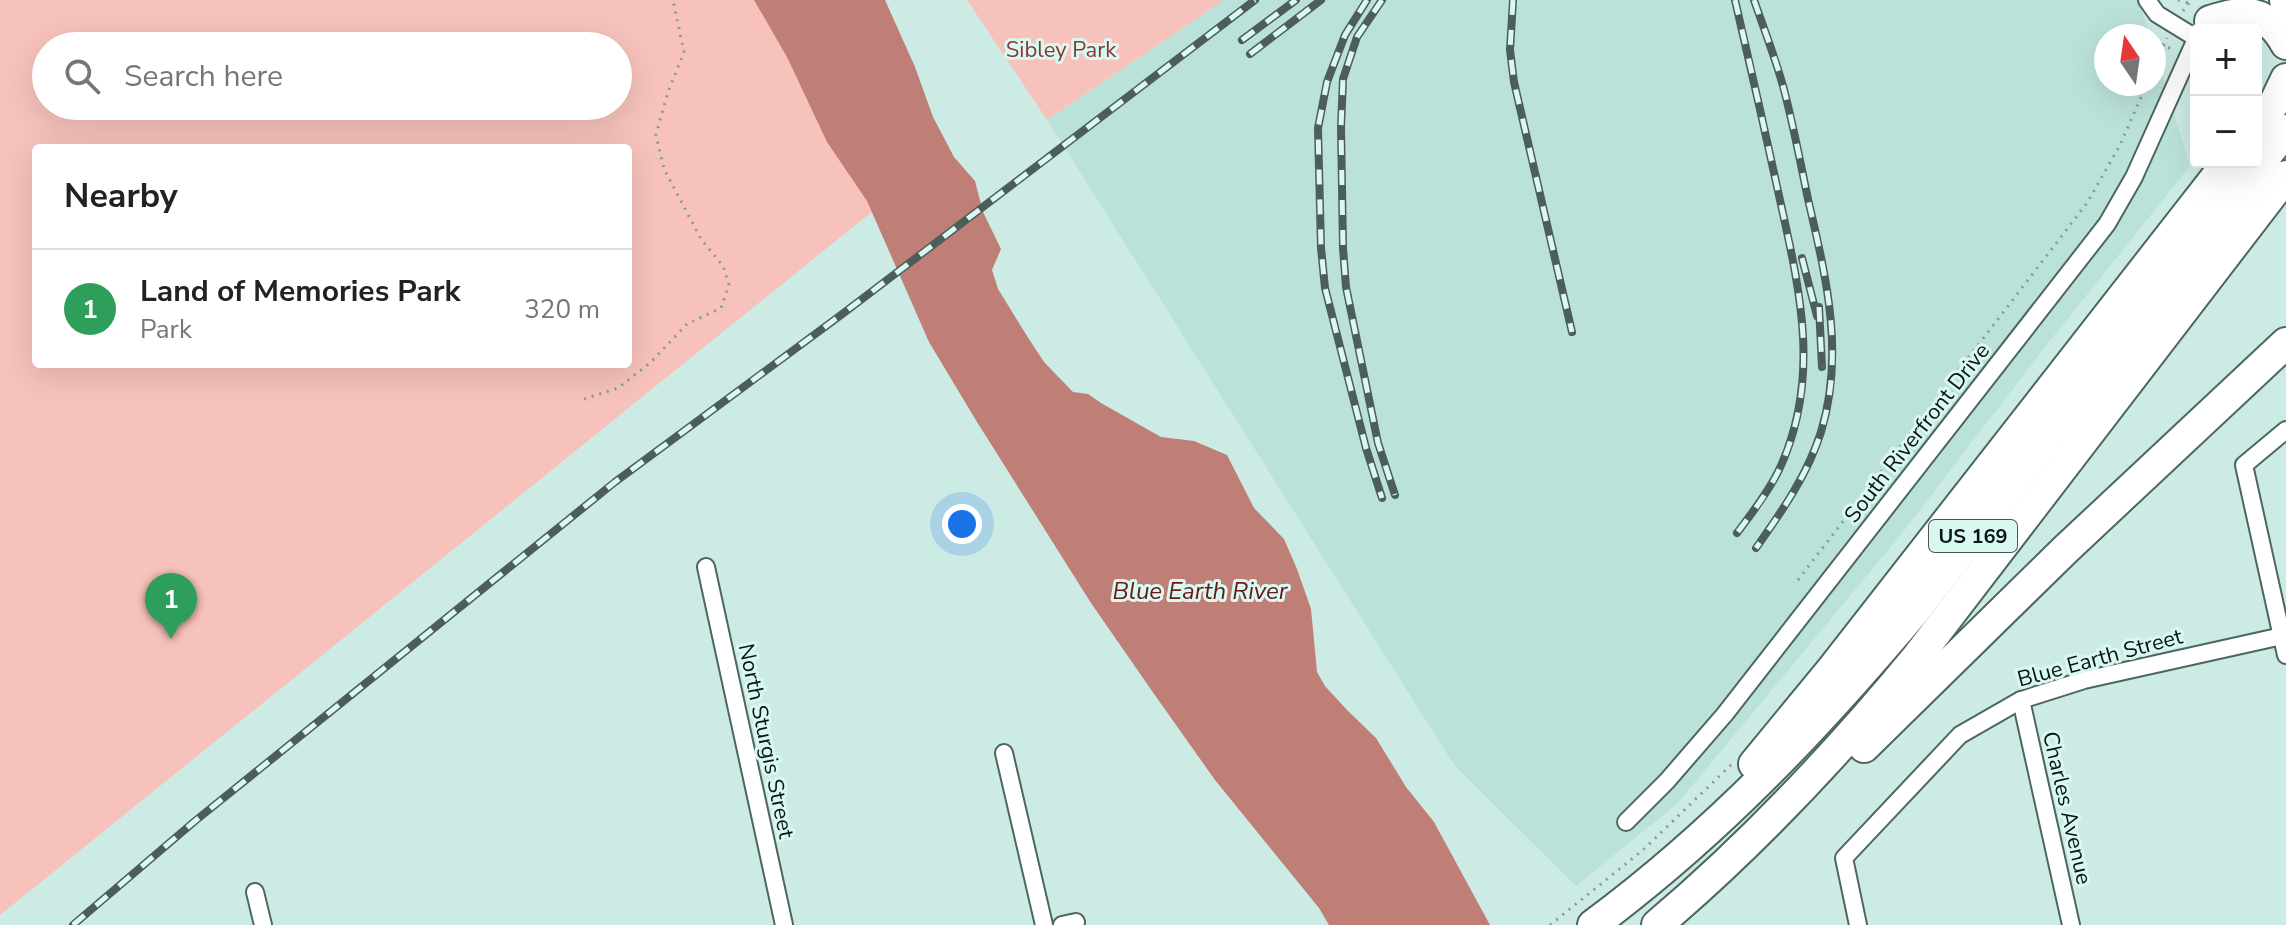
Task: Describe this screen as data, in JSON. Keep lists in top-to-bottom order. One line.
{"streets":{"highway":["US 169"],"street":["South Riverfront Drive","Blue Earth Street","North Sturgis Street","Charles Avenue"]},"crossings":[["Blue Earth Street","Charles Avenue"]],"water":["Blue Earth River"],"parks":["Sibley Park"],"north":"top","page":{"map_buttons":["+","−"],"search":"Search here","heading":"Nearby","list":[{"mark":"1","name":"Land of Memories Park","note":"Park","value":"320 m"}],"pins":"1"}}
